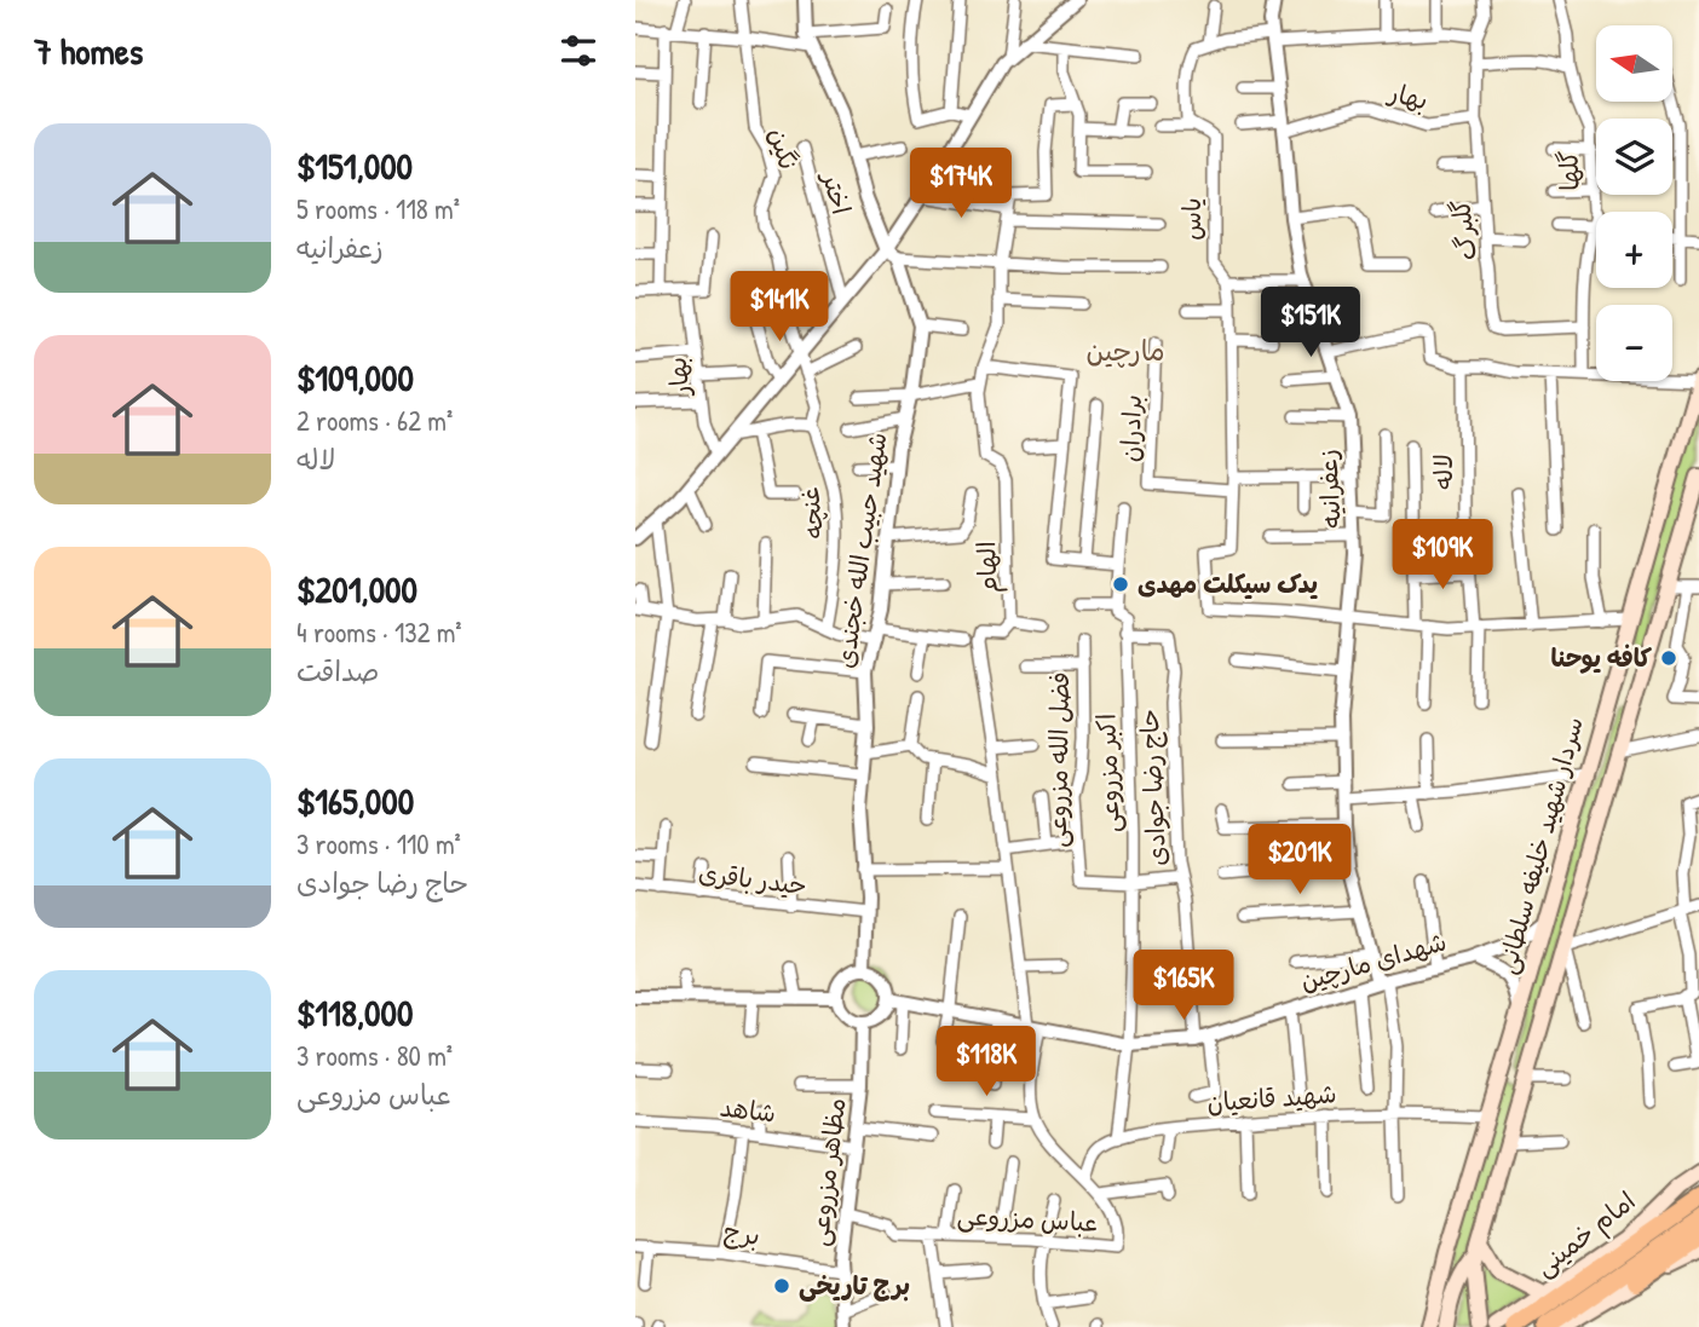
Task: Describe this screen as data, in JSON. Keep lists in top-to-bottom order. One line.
{"streets":{"main road":["سردار شهید خلیفه سلطانی","امام خمینی"],"street":["بهار","نگین","گلها","اختر","یاس","گلبرگ","برادران","لاله","زعفرانیه","غنچه","شهید حبیب الله خجندی","الهام","فضل الله مزروعی","اکبر مزروعی","حاج رضا جوادی","حیدر باقری","شهدای مارچین","شهید قانعیان","شاهد","مظاهر مزروعی","عباس مزروعی","برج"]},"crossings":[["بهار","گلبرگ"],["بهار","زعفرانیه"],["نگین","غنچه"],["گلها","گلبرگ"],["یاس","برادران"],["یاس","زعفرانیه"],["زعفرانیه","شهدای مارچین"],["شهید حبیب الله خجندی","حیدر باقری"],["شهید حبیب الله خجندی","شهدای مارچین"],["شهید حبیب الله خجندی","مظاهر مزروعی"],["الهام","شهدای مارچین"],["الهام","عباس مزروعی"],["فضل الله مزروعی","اکبر مزروعی"],["فضل الله مزروعی","حاج رضا جوادی"],["اکبر مزروعی","حاج رضا جوادی"],["اکبر مزروعی","شهدای مارچین"],["اکبر مزروعی","شهید قانعیان"],["حاج رضا جوادی","شهدای مارچین"],["سردار شهید خلیفه سلطانی","شهدای مارچین"],["سردار شهید خلیفه سلطانی","شهید قانعیان"],["شهدای مارچین","مظاهر مزروعی"],["شهدای مارچین","عباس مزروعی"],["شاهد","مظاهر مزروعی"],["مظاهر مزروعی","عباس مزروعی"],["مظاهر مزروعی","برج"]],"districts":["مارچین"],"places":["یدک سیکلت مهدی","کافه یوحنا","برج تاریخی"],"north":"left","page":{"heading":"7 homes","map_buttons":["+","−"],"list":[{"name":"$151,000","note":"5 rooms · 118 m² · زعفرانیه"},{"name":"$109,000","note":"2 rooms · 62 m² · لاله"},{"name":"$201,000","note":"4 rooms · 132 m² · صداقت"},{"name":"$165,000","note":"3 rooms · 110 m² · حاج رضا جوادی"},{"name":"$118,000","note":"3 rooms · 80 m² · عباس مزروعی"}],"price":["$174K","$141K","$151K","$109K","$201K","$165K","$118K"]}}
